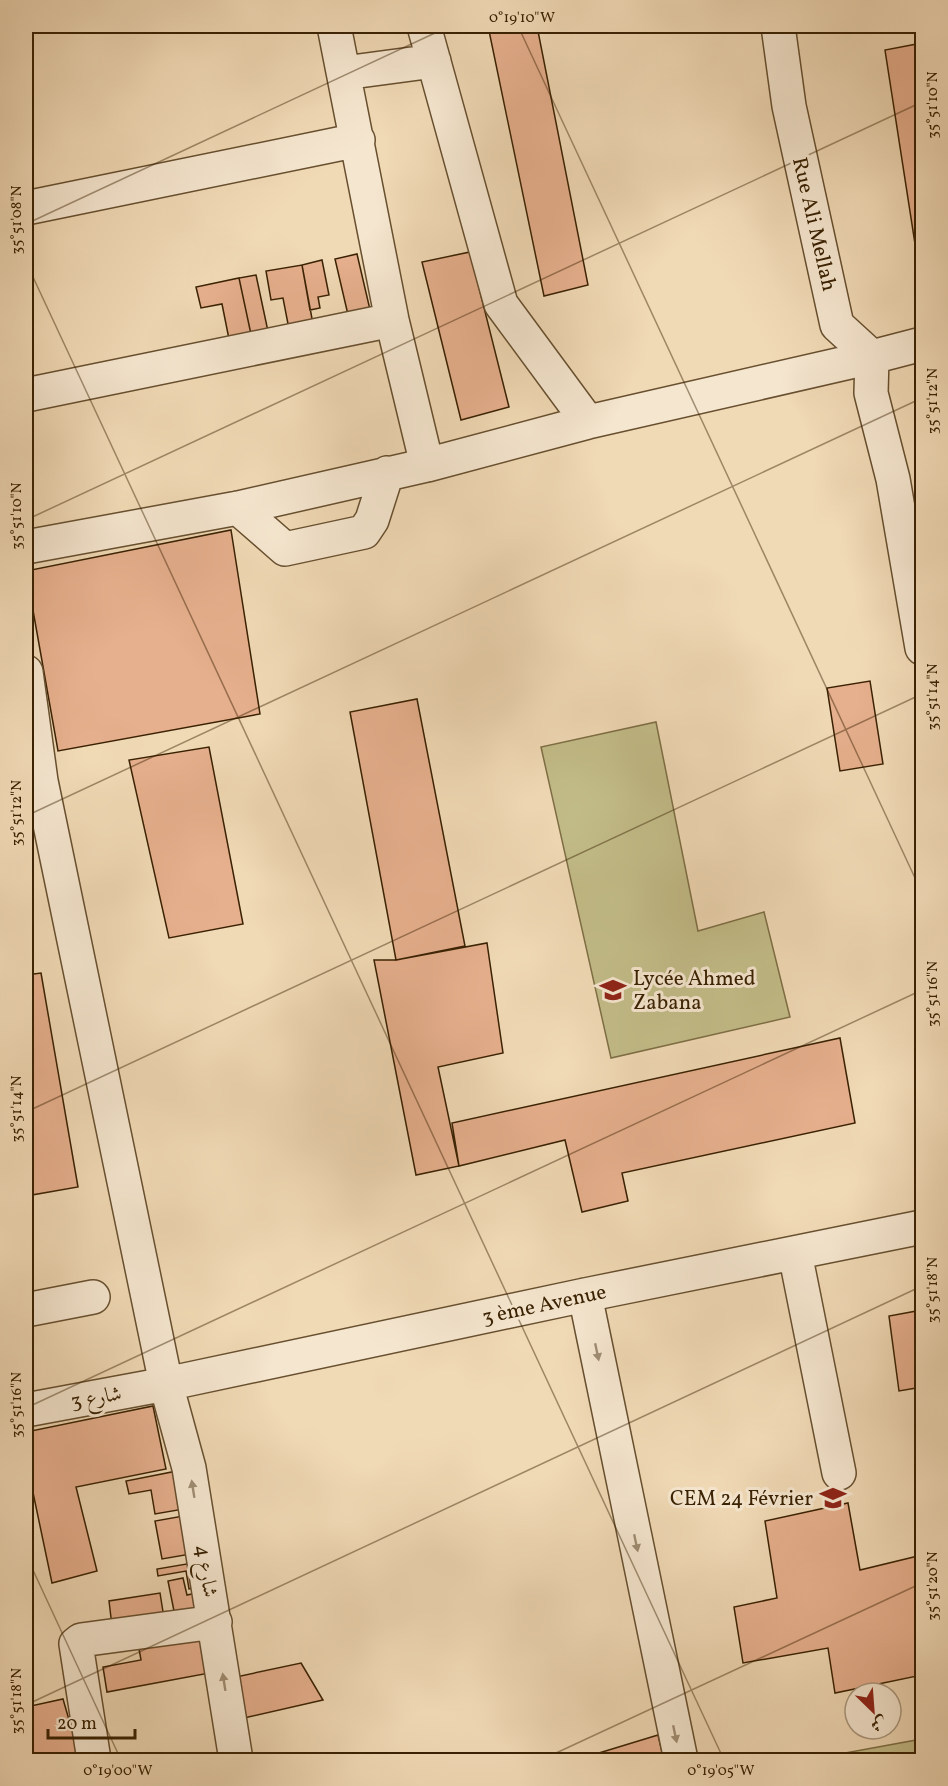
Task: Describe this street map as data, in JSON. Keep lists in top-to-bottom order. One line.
{"streets":{"street":["Rue Ali Mellah","3 ème Avenue","شارع 3","شارع 4"]},"crossings":[["3 ème Avenue","شارع 3"],["3 ème Avenue","شارع 4"],["شارع 3","شارع 4"]],"places":{"school or university":["Lycée Ahmed Zabana","CEM 24 Février"]},"scale_bar":"20 m","north":"bottom right","coordinates":["0°19'10\"W","35°51'10\"N","35°51'08\"N","35°51'12\"N","35°51'14\"N","35°51'16\"N","35°51'18\"N","35°51'20\"N","0°19'00\"W","0°19'05\"W"]}
